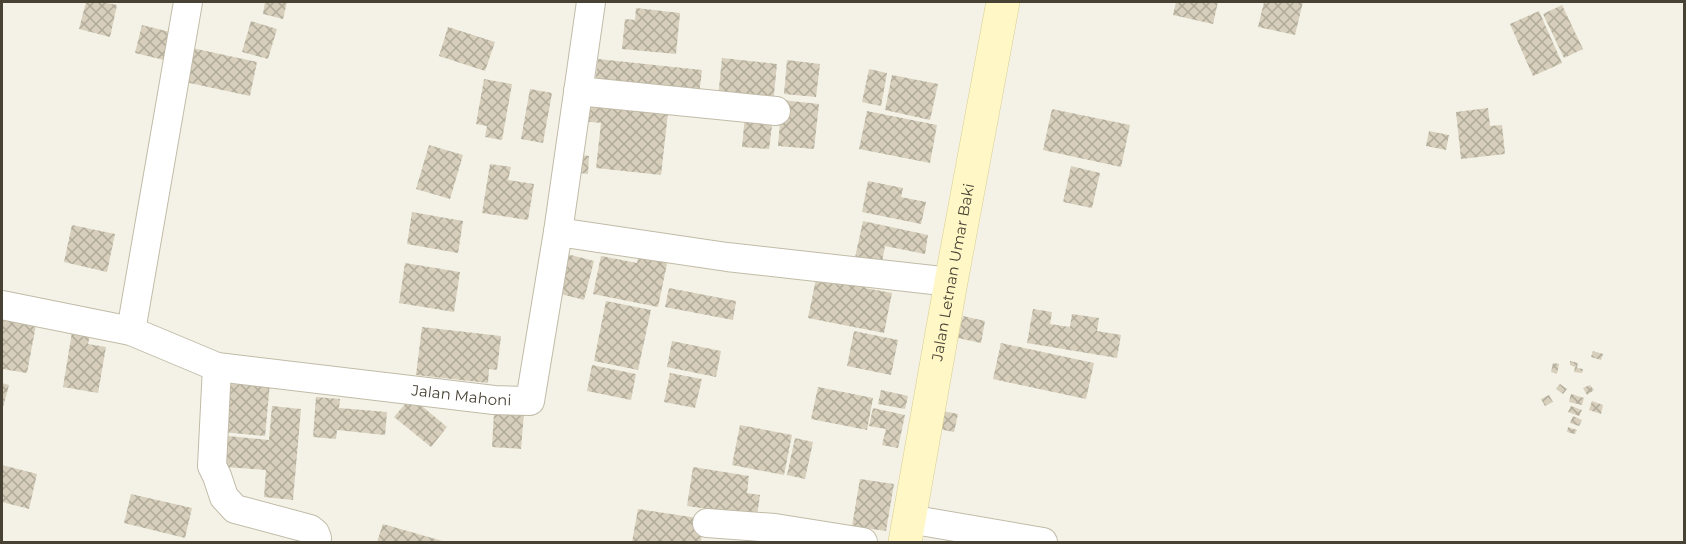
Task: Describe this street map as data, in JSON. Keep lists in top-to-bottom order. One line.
{"streets":{"street":["Jalan Letnan Umar Baki","Jalan Mahoni"]}}
